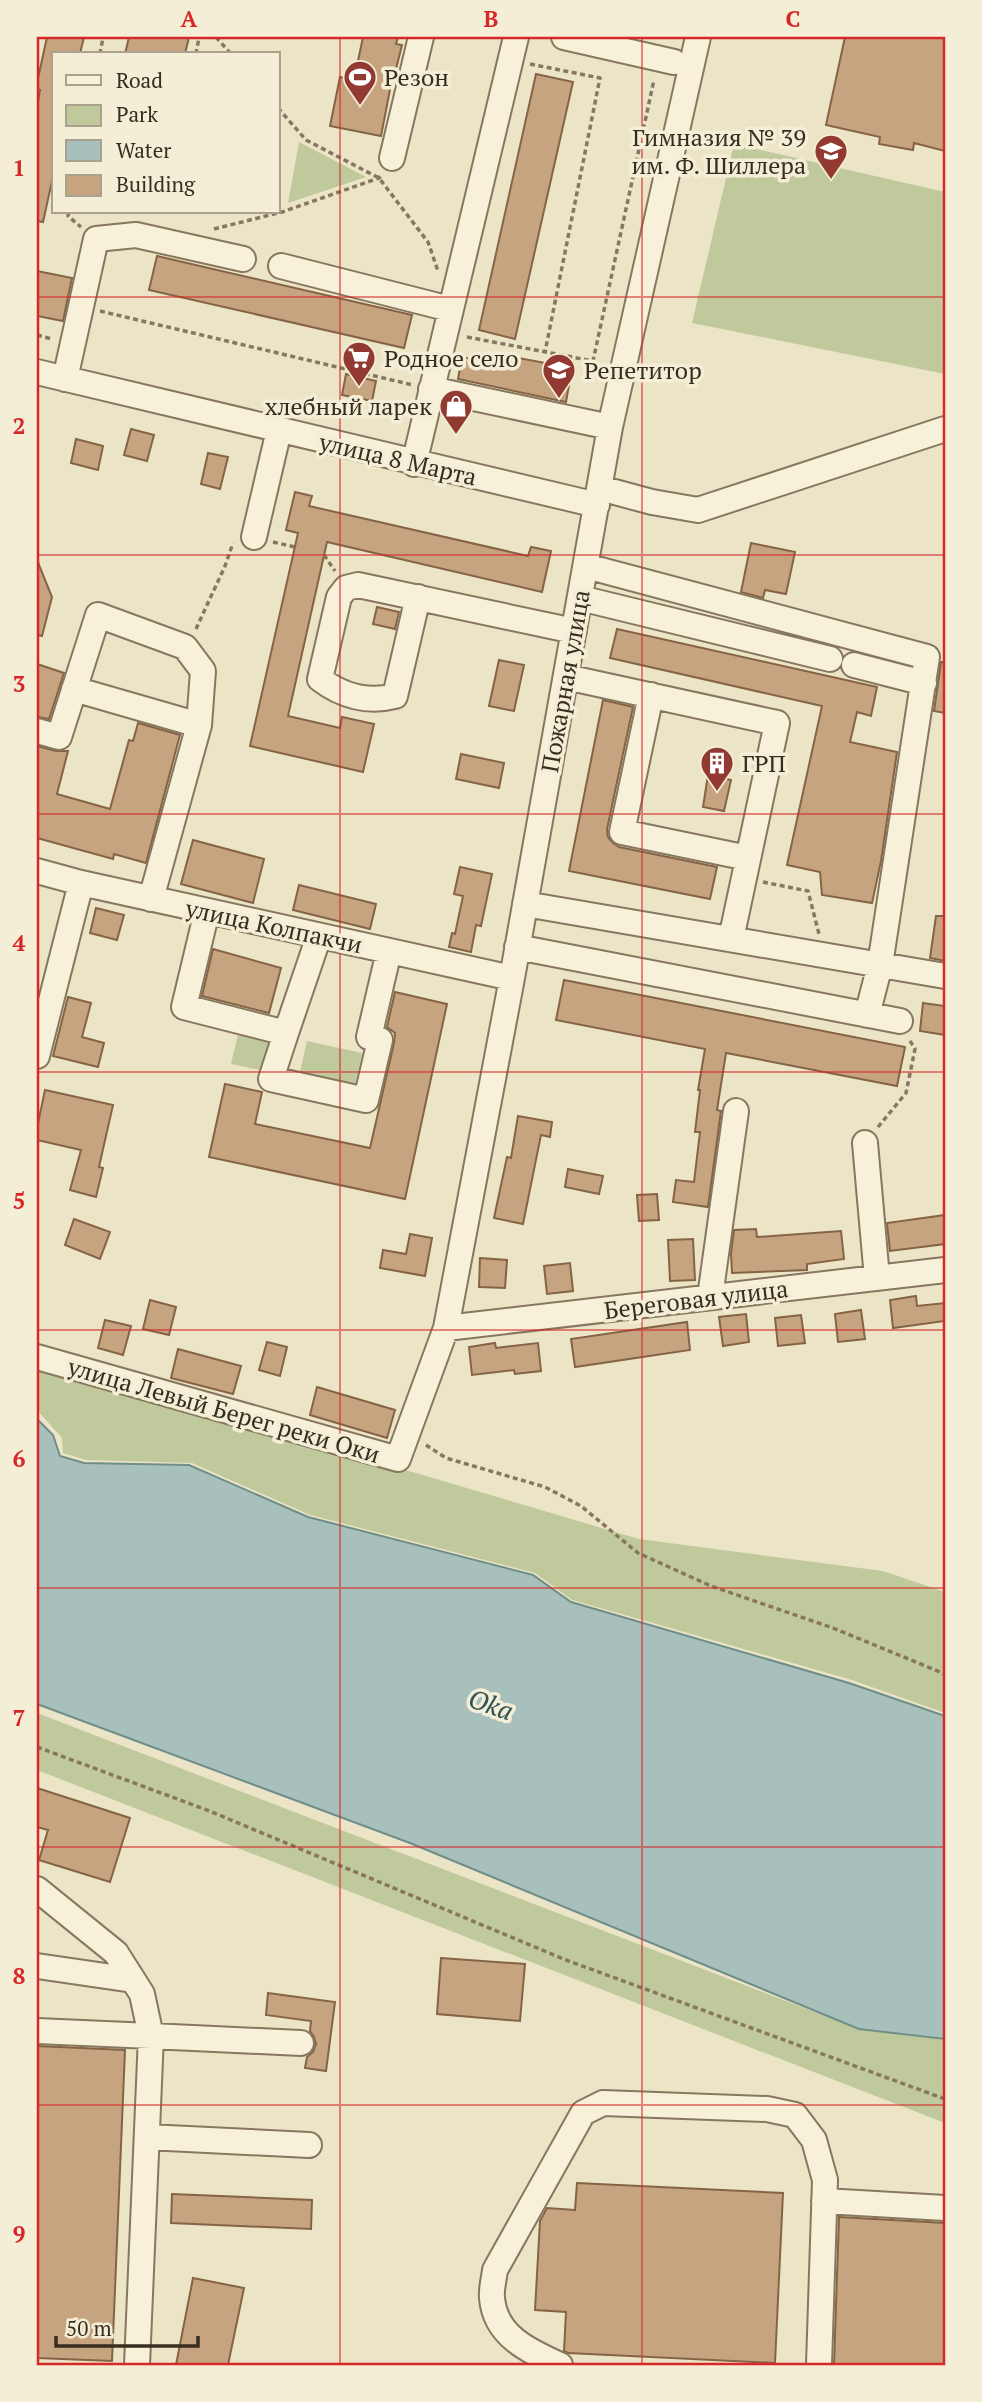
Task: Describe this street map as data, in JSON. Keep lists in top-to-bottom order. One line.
{"streets":{"street":["улица 8 Марта","Пожарная улица","улица Колпакчи","Береговая улица","улица Левый Берег реки Оки"]},"crossings":[["улица 8 Марта","Пожарная улица"],["Пожарная улица","улица Колпакчи"],["Пожарная улица","Береговая улица"],["Пожарная улица","улица Левый Берег реки Оки"],["Береговая улица","улица Левый Берег реки Оки"]],"water":["Oka"],"places":{"sports":["Резон"],"school or university":["Гимназия № 39 им. Ф. Шиллера","Репетитор"],"supermarket":["Родное село"],"shop":["хлебный ларек"],"building":["ГРП"]},"legend":["Road","Park","Water","Building"],"scale_bar":"50 m","grid":{"columns":["A","B","C"],"rows":["1","2","3","4","5","6","7","8","9"]}}
